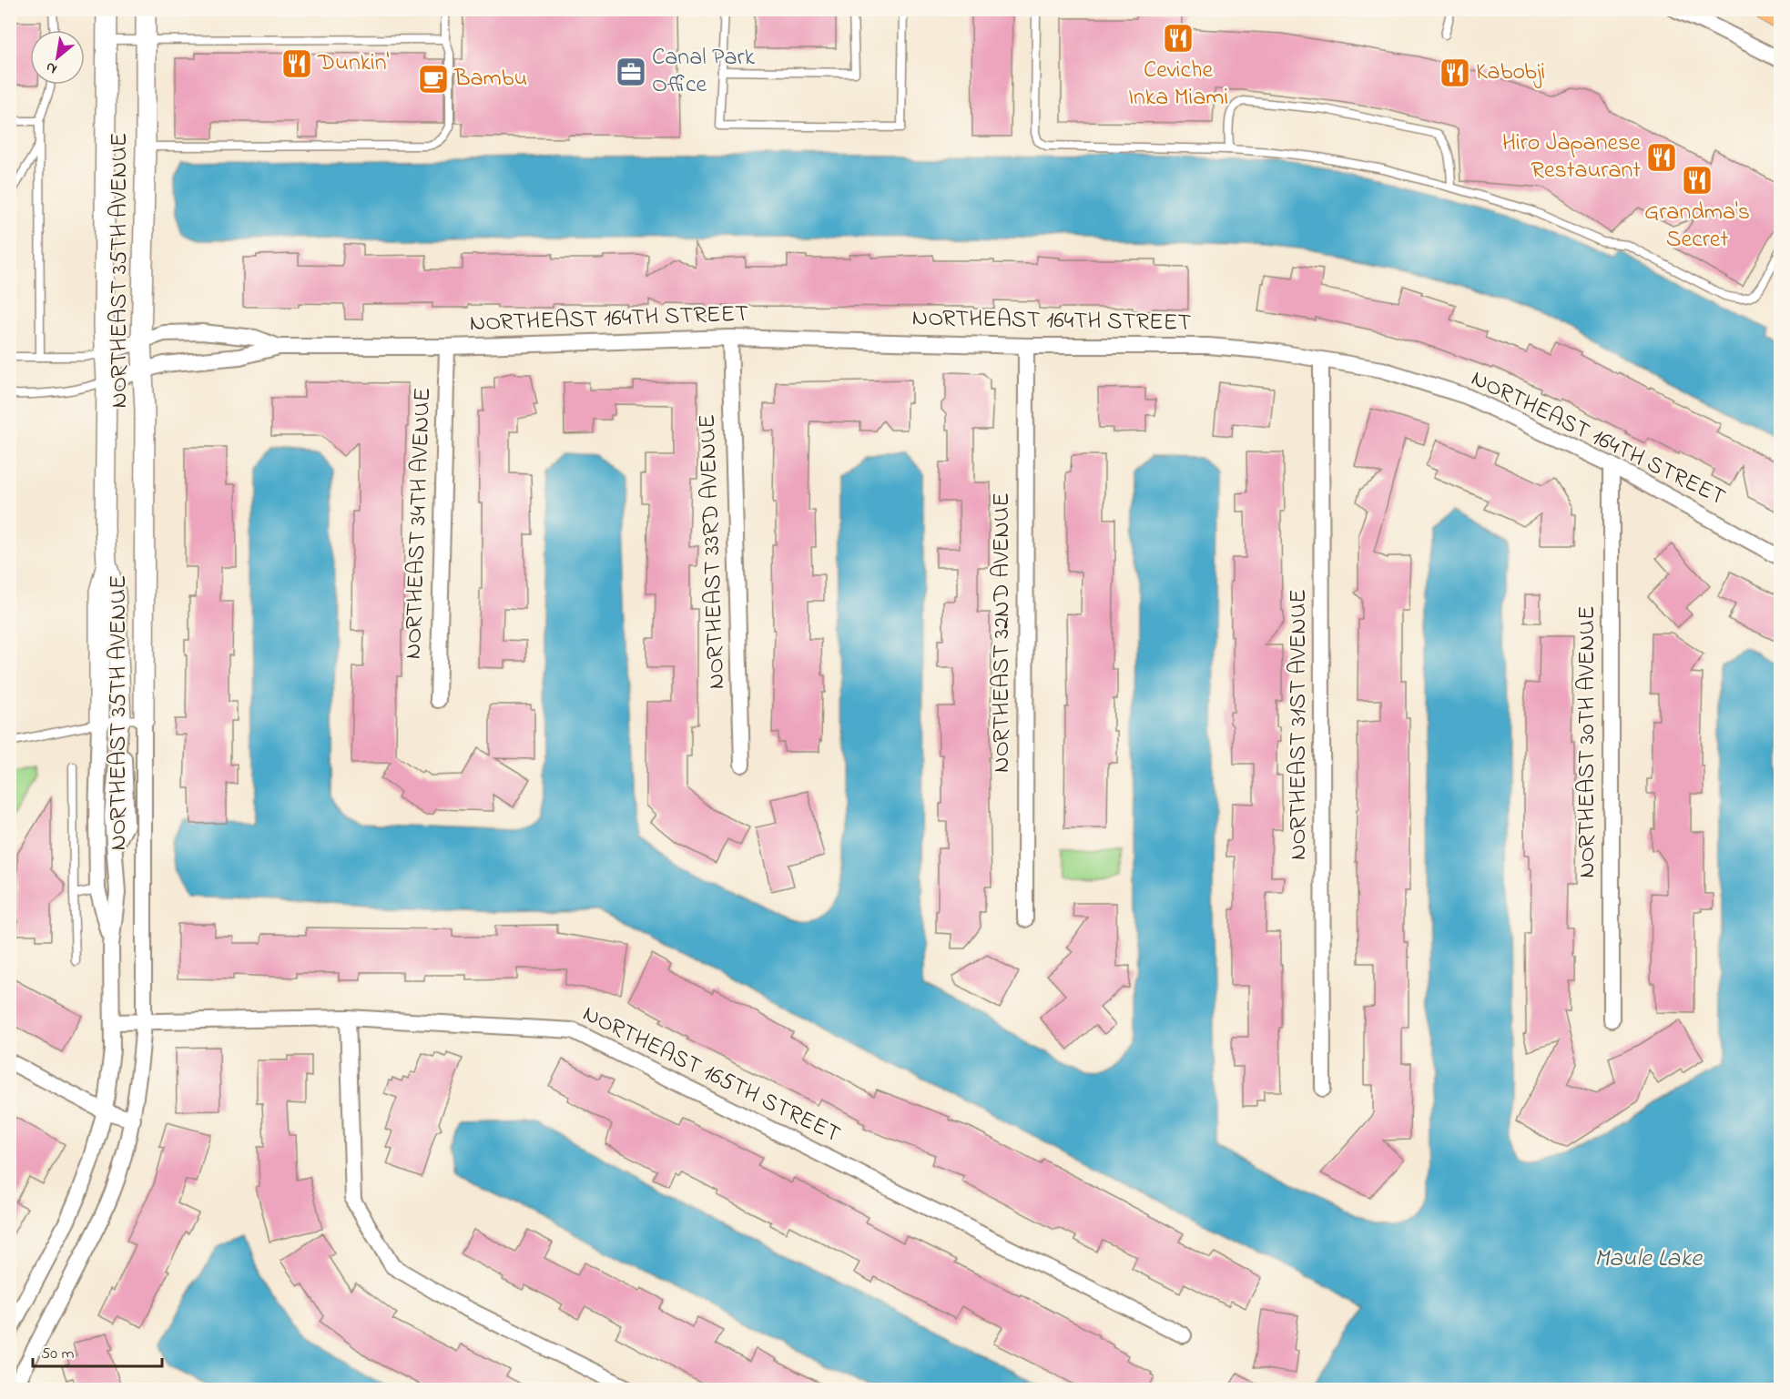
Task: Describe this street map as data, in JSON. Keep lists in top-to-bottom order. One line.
{"streets":{"street":["NORTHEAST 35TH AVENUE","NORTHEAST 164TH STREET","NORTHEAST 34TH AVENUE","NORTHEAST 33RD AVENUE","NORTHEAST 32ND AVENUE","NORTHEAST 31ST AVENUE","NORTHEAST 30TH AVENUE","NORTHEAST 165TH STREET"]},"crossings":[["NORTHEAST 35TH AVENUE","NORTHEAST 164TH STREET"],["NORTHEAST 35TH AVENUE","NORTHEAST 165TH STREET"],["NORTHEAST 164TH STREET","NORTHEAST 34TH AVENUE"],["NORTHEAST 164TH STREET","NORTHEAST 33RD AVENUE"],["NORTHEAST 164TH STREET","NORTHEAST 32ND AVENUE"],["NORTHEAST 164TH STREET","NORTHEAST 31ST AVENUE"],["NORTHEAST 164TH STREET","NORTHEAST 30TH AVENUE"]],"water":["Maule Lake"],"places":{"restaurant":["Ceviche Inka Miami","Dunkin'","Kabobji","Hiro Japanese Restaurant","Grandma's Secret"],"office":["Canal Park Office"],"cafe":["Bambu"]},"scale_bar":"50 m","north":"bottom left"}
